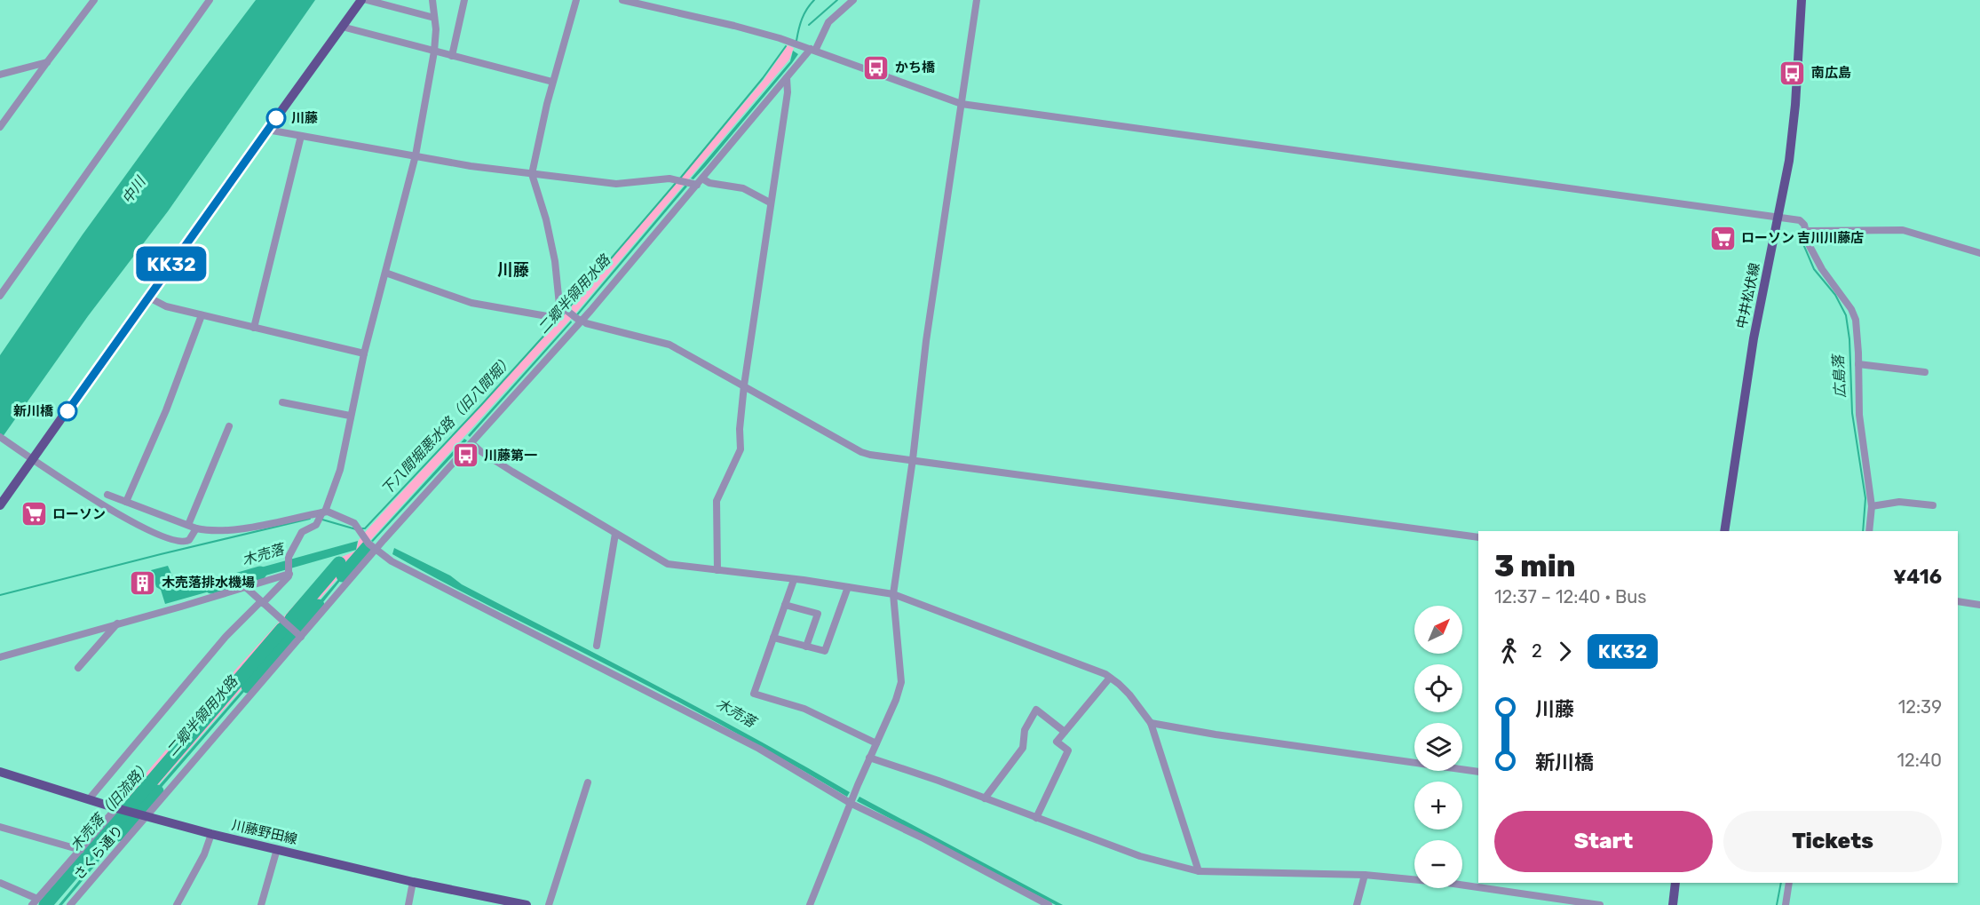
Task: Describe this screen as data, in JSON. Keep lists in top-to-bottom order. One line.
{"streets":{"main road":["中井松伏線","川藤野田線"],"street":["さくら通り"]},"crossings":[["川藤野田線","さくら通り"]],"districts":["川藤"],"water":["中川","二郷半領用水路","広島落","下八間堀悪水路（旧八間堀）","木売落","木売落（旧流路）"],"places":{"bus stop":["かち橋","南広島","川藤第一"],"other":["川藤","新川橋"],"supermarket":["ローソン 吉川川藤店","ローソン"],"building":["木売落排水機場"]},"lines":["bus line KK32"],"north":"top right","page":{"on_map":"KK32","heading":["3 min","12:37 – 12:40 · Bus","¥416"],"map_buttons":["+","−"],"legs":["2","KK32"],"list":[{"name":"川藤","value":"12:39"},{"name":"新川橋","value":"12:40"}],"buttons":["Start","Tickets"]}}
